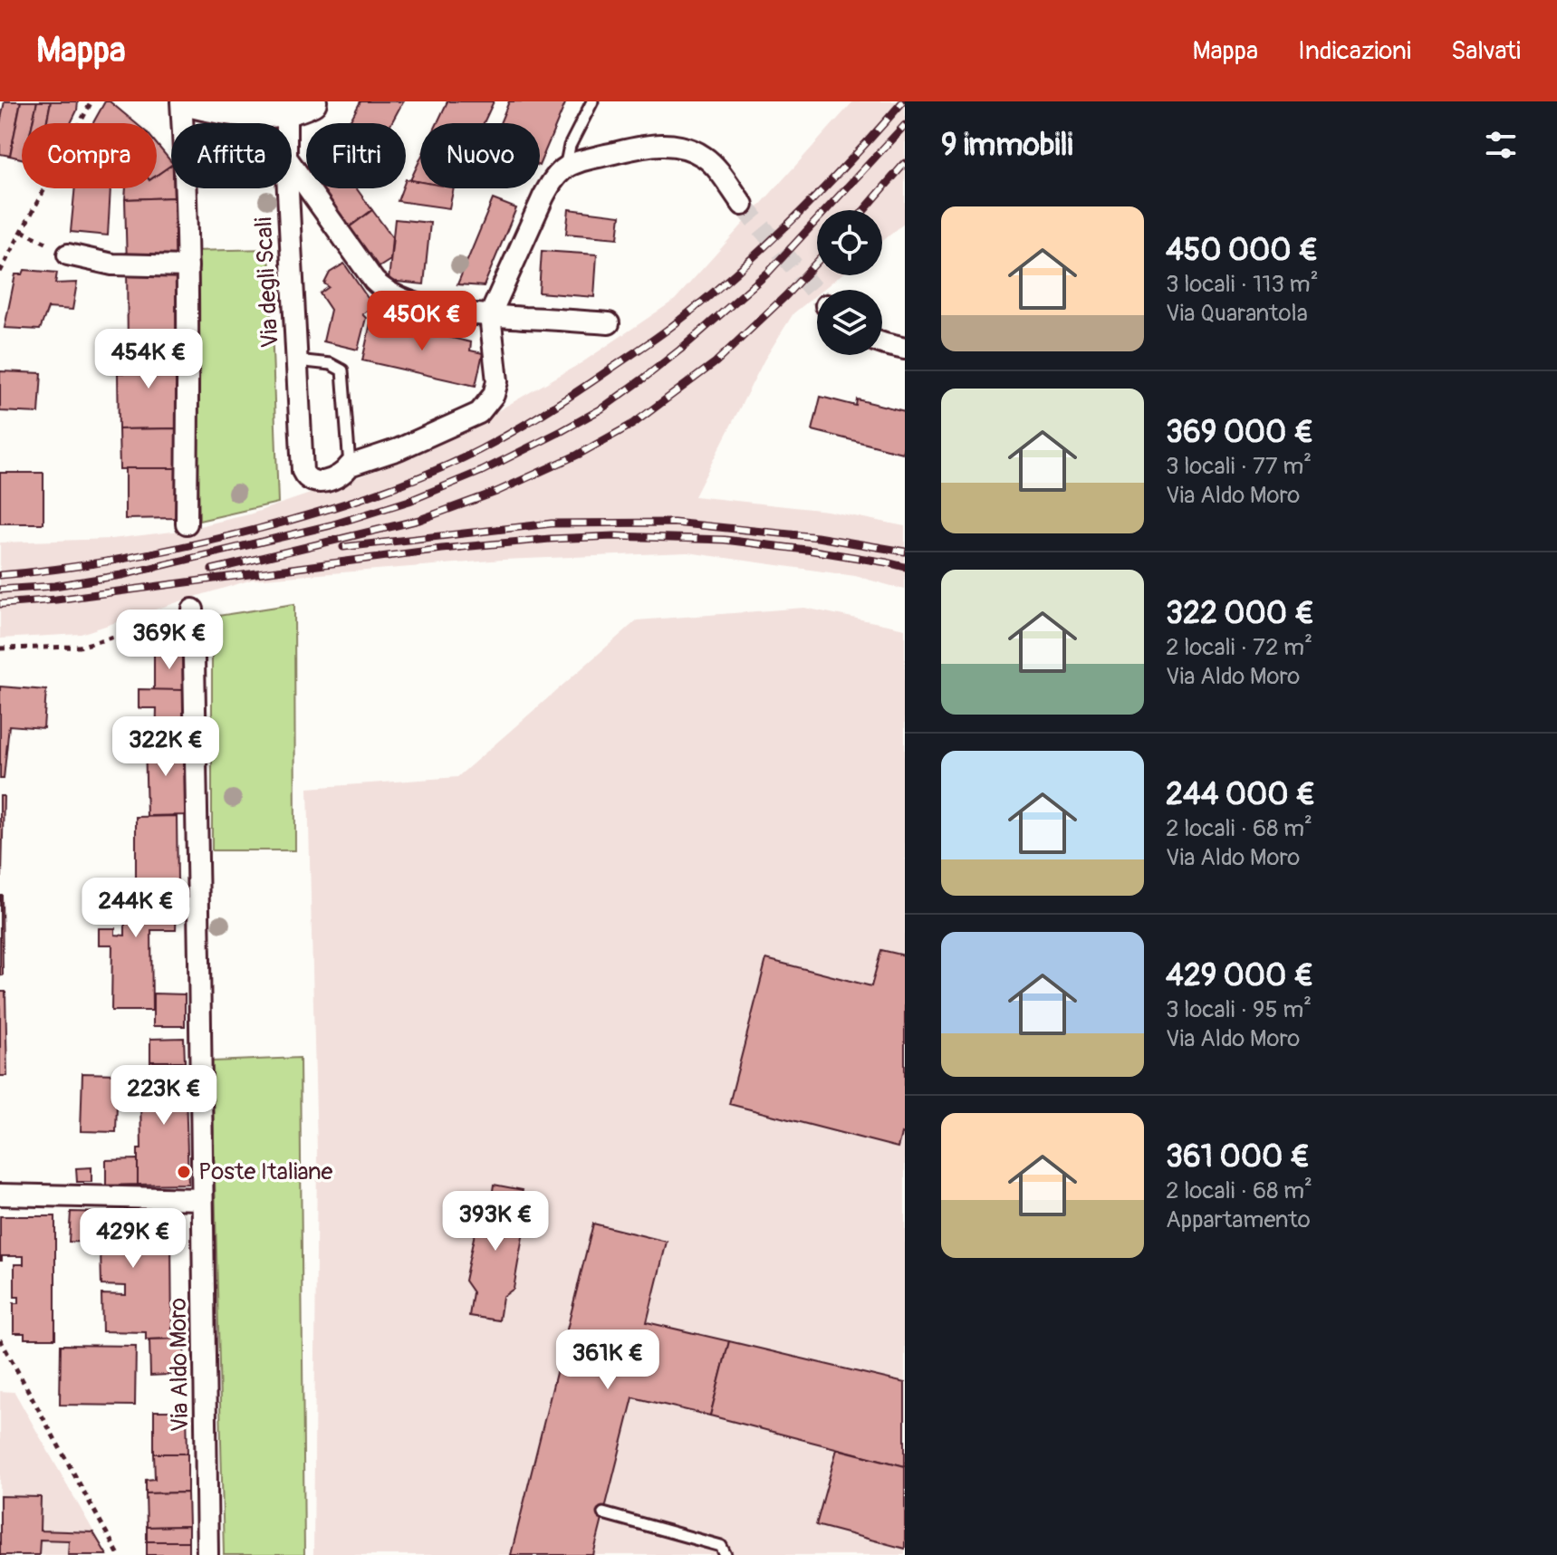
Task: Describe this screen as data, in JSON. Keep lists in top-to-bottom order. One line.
{"streets":{"street":["Via degli Scali","Via Aldo Moro"]},"places":["Poste Italiane"],"page":{"header":"Mappa","nav":["Mappa","Indicazioni","Salvati"],"heading":"9 immobili","chip":["Compra","Affitta","Filtri","Nuovo"],"list":[{"name":"450 000 €","note":"3 locali · 113 m² · Via Quarantola"},{"name":"369 000 €","note":"3 locali · 77 m² · Via Aldo Moro"},{"name":"322 000 €","note":"2 locali · 72 m² · Via Aldo Moro"},{"name":"244 000 €","note":"2 locali · 68 m² · Via Aldo Moro"},{"name":"429 000 €","note":"3 locali · 95 m² · Via Aldo Moro"},{"name":"361 000 €","note":"2 locali · 68 m² · Appartamento"}],"price":["450K €","454K €","369K €","322K €","244K €","223K €","393K €","429K €","361K €"]}}
